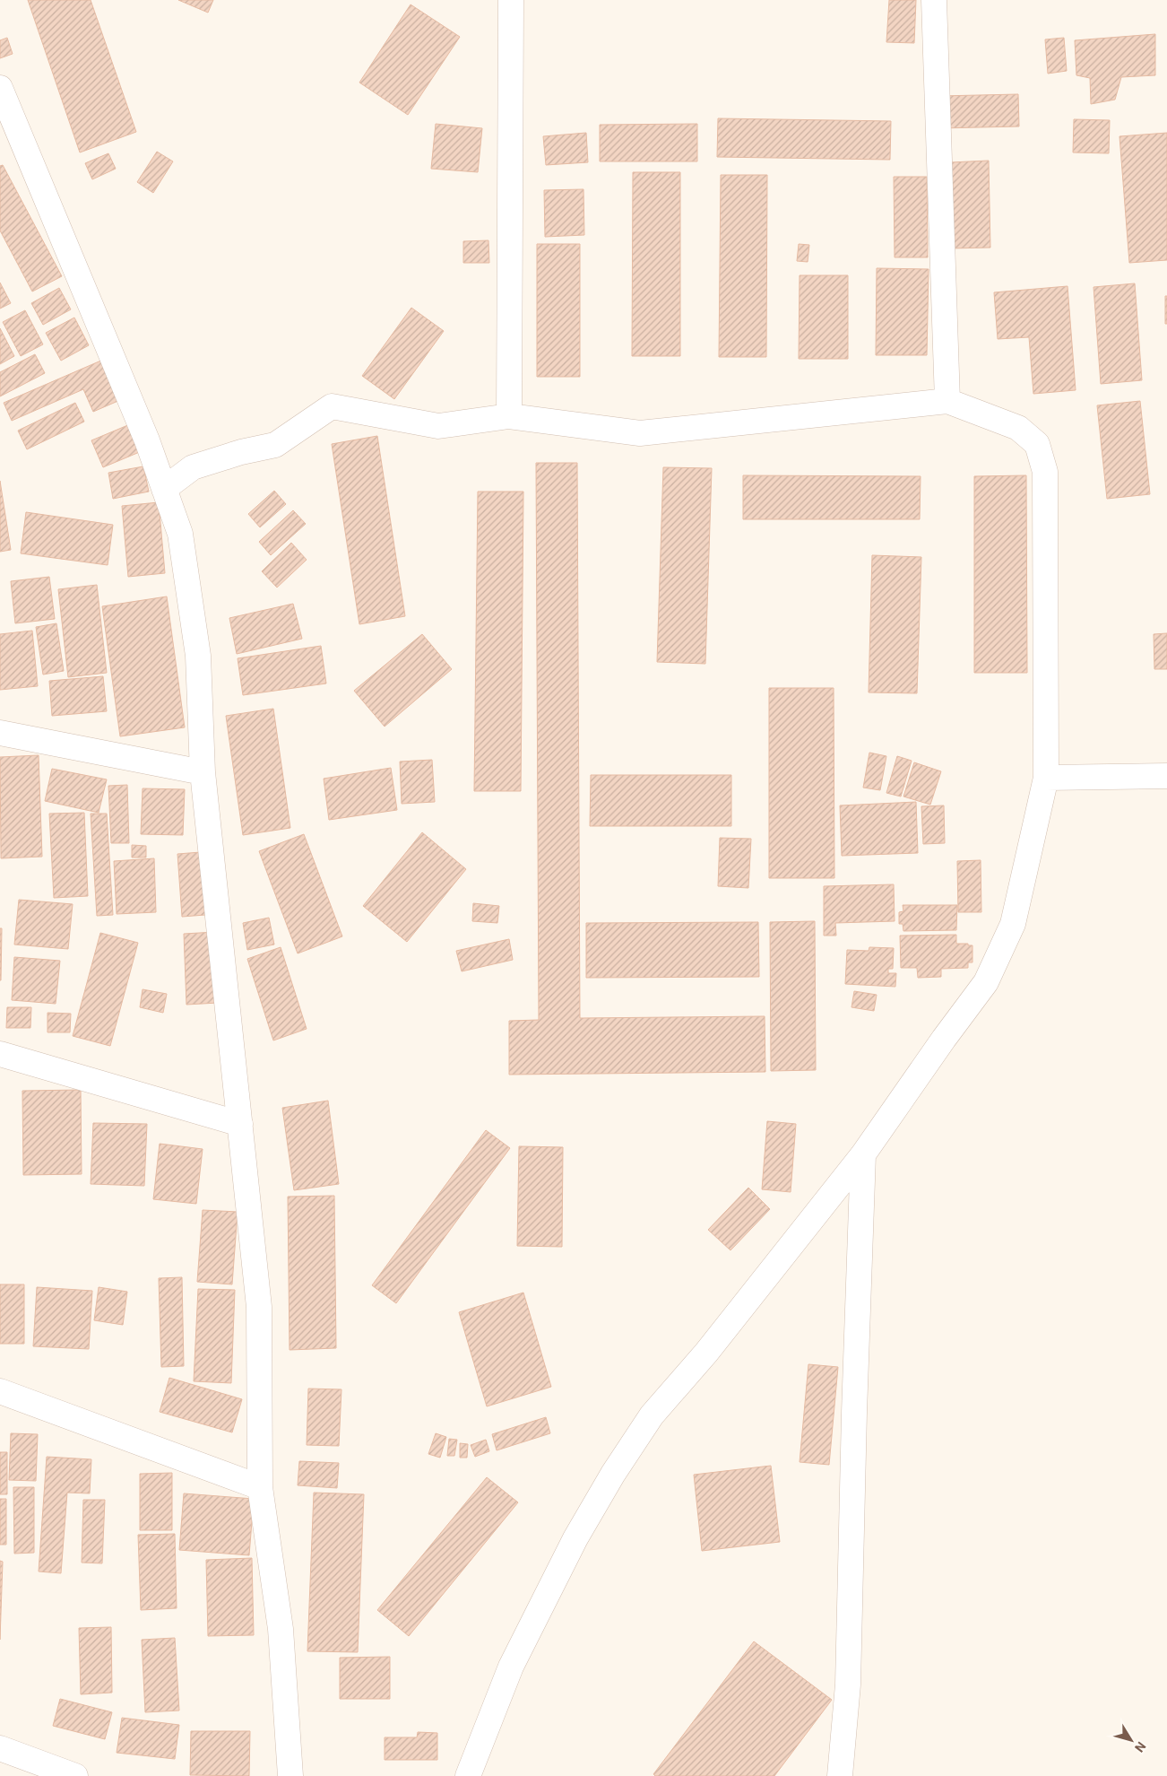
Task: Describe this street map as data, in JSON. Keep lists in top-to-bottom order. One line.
{"north":"bottom right"}
